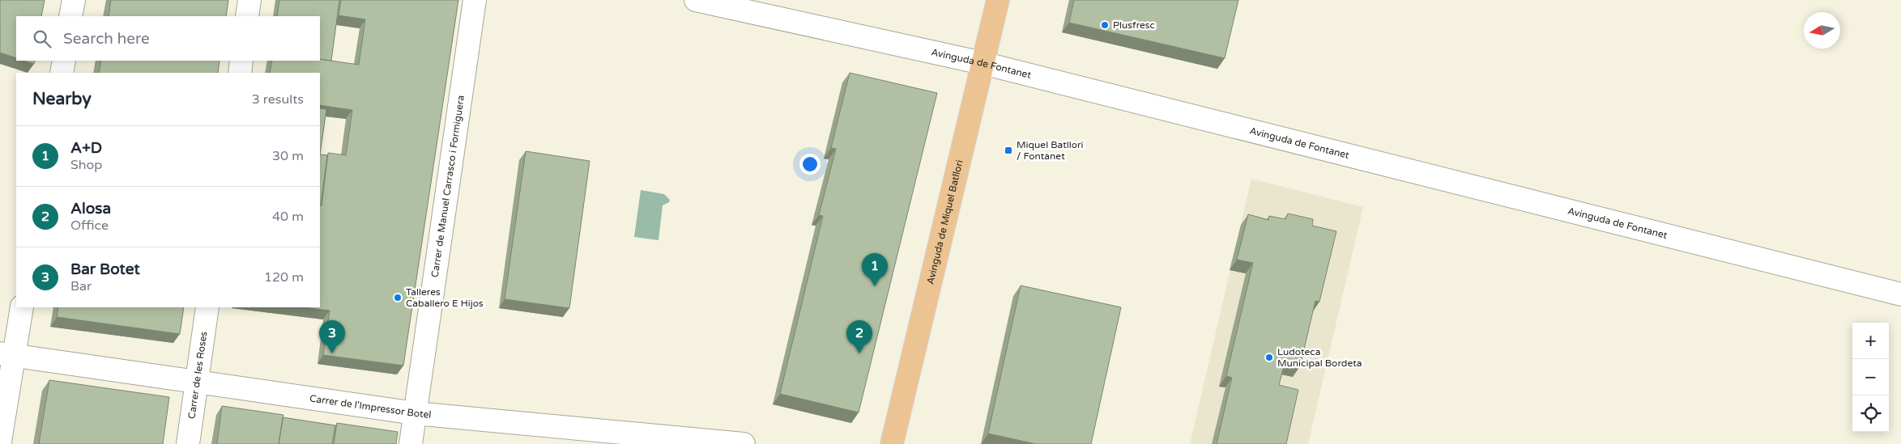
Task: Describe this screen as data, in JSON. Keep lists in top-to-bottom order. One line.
{"streets":{"main road":["Avinguda de Miquel Batllori"],"street":["Avinguda de Fontanet","Carrer de Manuel Carrasco i Formiguera","Carrer de les Roses","Carrer de l'Impressor Botel"]},"crossings":[["Avinguda de Fontanet","Avinguda de Miquel Batllori"],["Carrer de Manuel Carrasco i Formiguera","Carrer de l'Impressor Botel"],["Carrer de les Roses","Carrer de l'Impressor Botel"]],"places":{"other":["Plusfresc","Talleres Caballero E Hijos","Ludoteca Municipal Bordeta"],"transit":["Miquel Batllori / Fontanet"]},"north":"left","page":{"search":"Search here","heading":["Nearby","3 results"],"list":[{"mark":"1","name":"A+D","note":"Shop","value":"30 m"},{"mark":"2","name":"Alosa","note":"Office","value":"40 m"},{"mark":"3","name":"Bar Botet","note":"Bar","value":"120 m"}],"pins":["1","2","3"],"map_buttons":["+","−"]}}
